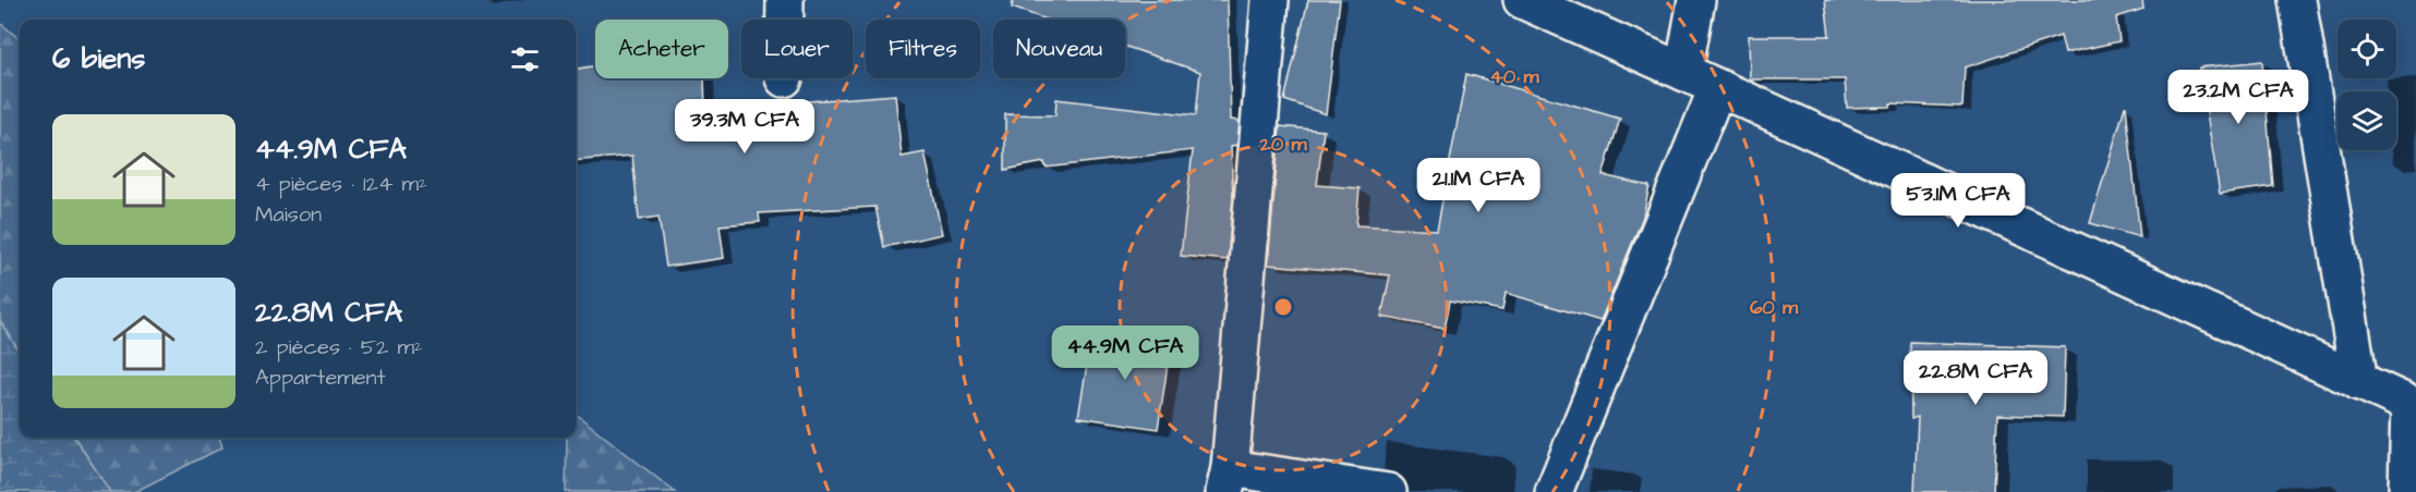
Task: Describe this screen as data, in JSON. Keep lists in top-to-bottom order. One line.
{"page":{"chip":["Acheter","Louer","Filtres","Nouveau"],"heading":"6 biens","price":["23.2M CFA","39.3M CFA","21.1M CFA","53.1M CFA","44.9M CFA","22.8M CFA"],"list":[{"name":"44.9M CFA","note":"4 pièces · 124 m² · Maison"},{"name":"22.8M CFA","note":"2 pièces · 52 m² · Appartement"}]},"rings":["40 m","20 m","60 m"]}
